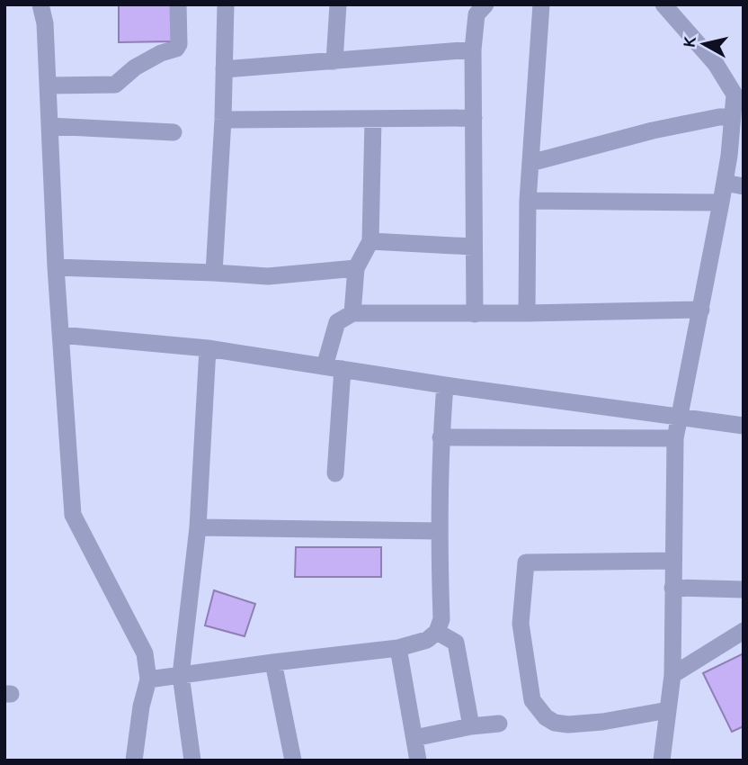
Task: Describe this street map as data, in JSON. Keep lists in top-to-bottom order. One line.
{"north":"left"}
